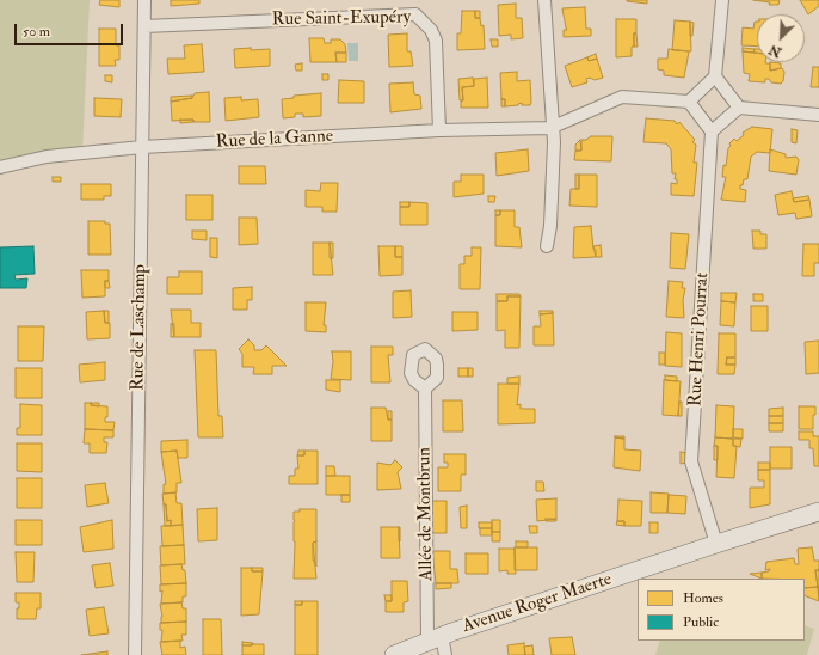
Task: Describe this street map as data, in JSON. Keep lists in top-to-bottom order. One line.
{"streets":{"main road":["Avenue Roger Maerte"],"street":["Rue Saint-Exupéry","Rue de la Ganne","Rue de Laschamp","Rue Henri Pourrat","Allée de Montbrun"]},"crossings":[["Rue Saint-Exupéry","Rue de la Ganne"],["Rue Saint-Exupéry","Rue de Laschamp"],["Rue de la Ganne","Rue de Laschamp"],["Rue Henri Pourrat","Avenue Roger Maerte"],["Allée de Montbrun","Avenue Roger Maerte"]],"legend":["Homes","Public"],"scale_bar":"50 m","north":"bottom left"}
